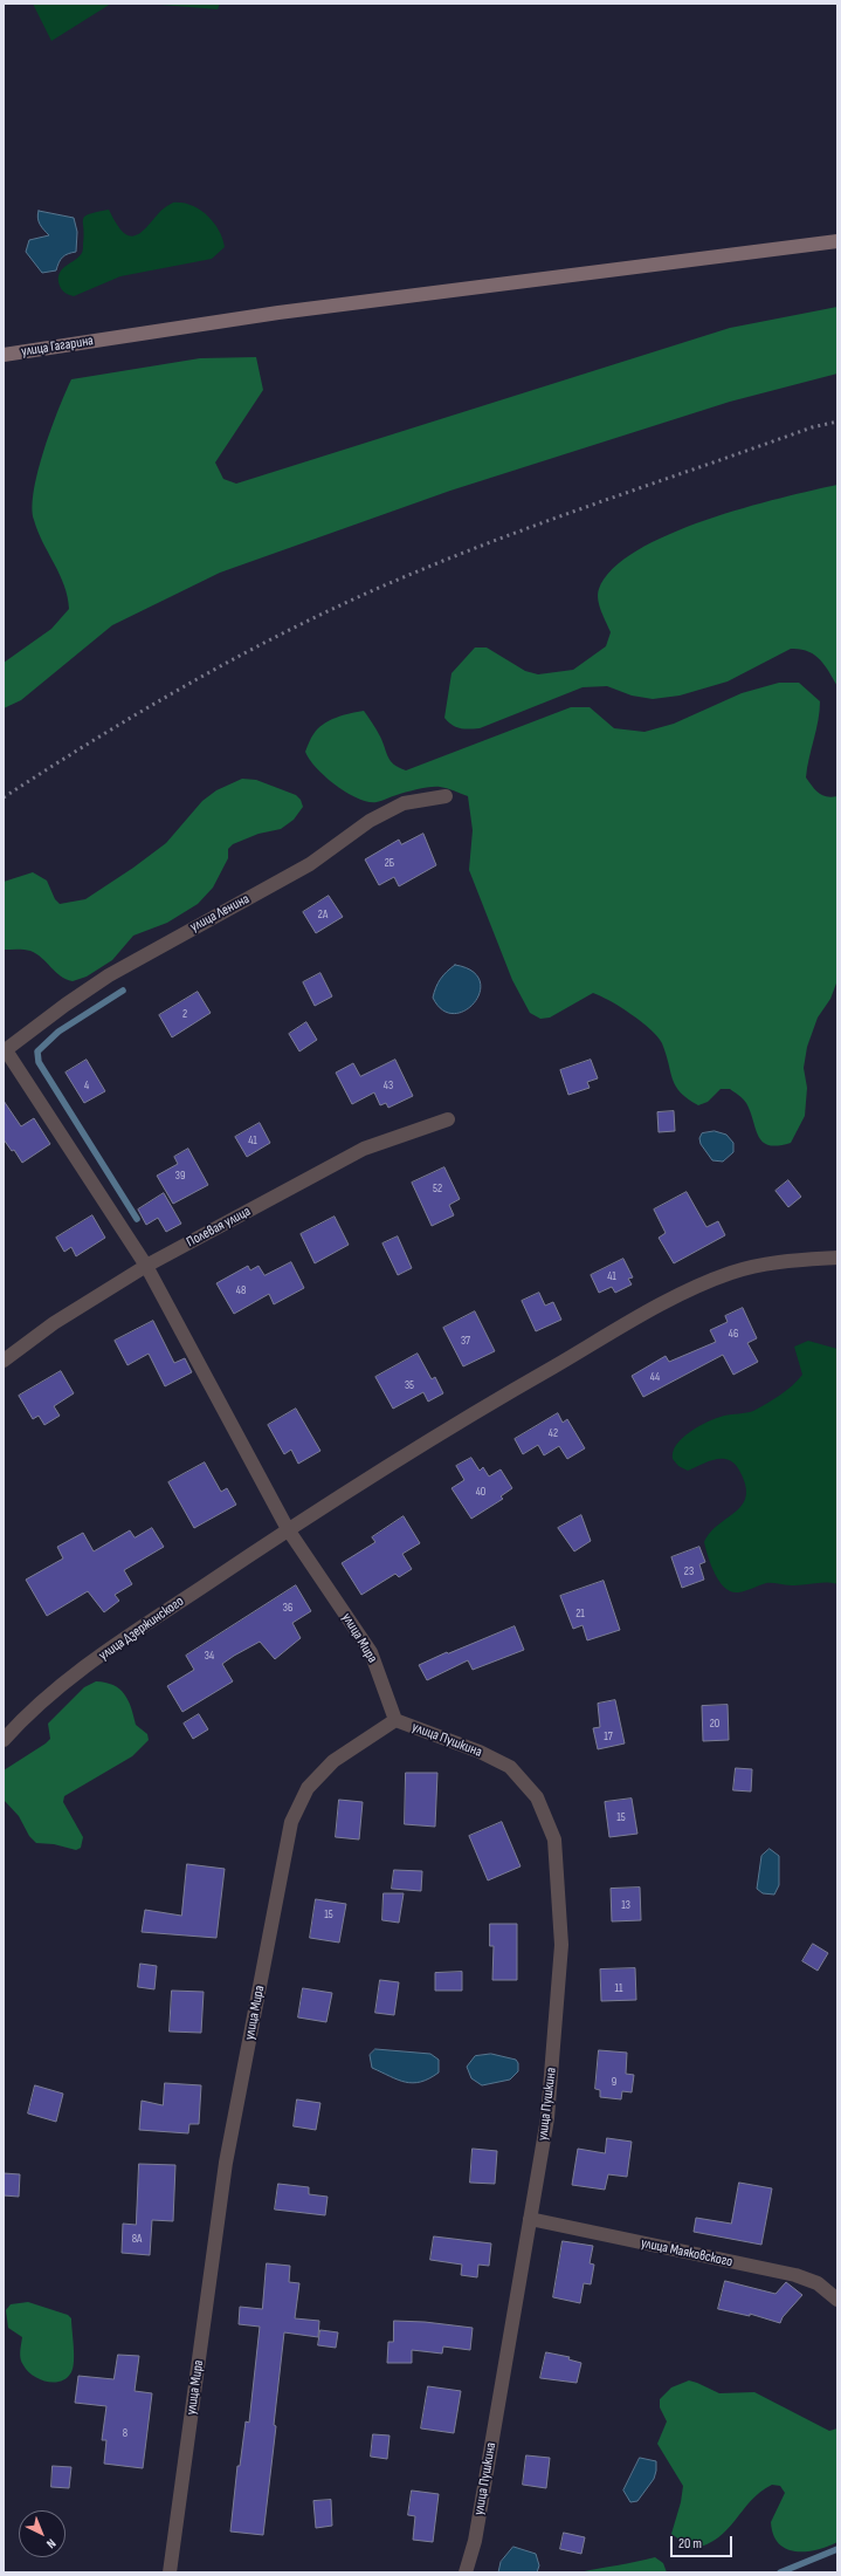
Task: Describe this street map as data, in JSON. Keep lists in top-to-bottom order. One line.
{"streets":{"main road":["улица Гагарина"],"street":["улица Ленина","Полевая улица","улица Дзержинского","улица Мира","улица Пушкина","улица Маяковского"]},"crossings":[["улица Ленина","улица Мира"],["Полевая улица","улица Мира"],["улица Дзержинского","улица Мира"],["улица Мира","улица Пушкина"],["улица Пушкина","улица Маяковского"]],"house_numbers":["2Б","2А","2","4","43","41","39","52","41","48","46","37","44","35","42","40","23","36","21","34","20","17","15","13","15","11","9","8А","8"],"scale_bar":"20 m","north":"bottom right"}
